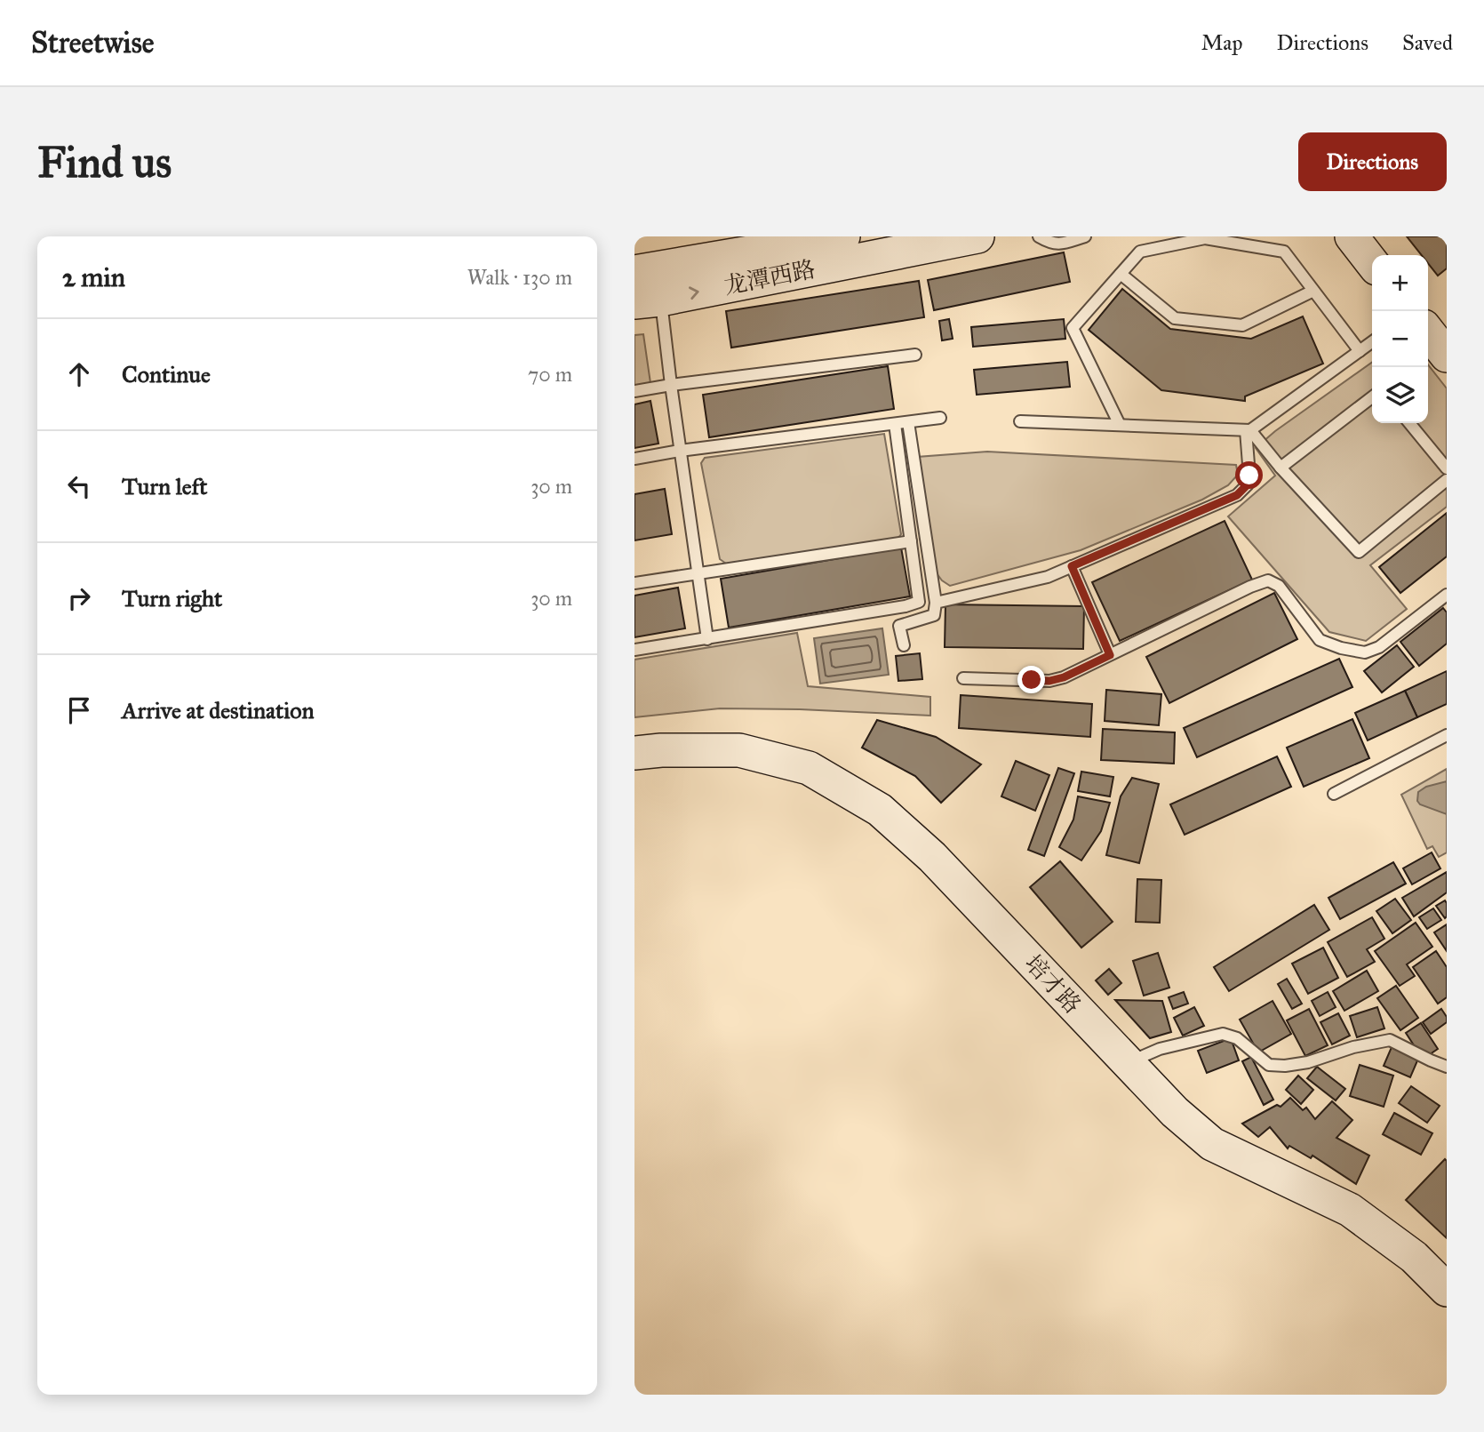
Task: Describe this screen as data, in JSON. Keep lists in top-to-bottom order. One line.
{"streets":{"street":["龙潭西路","培才路"]},"page":{"header":"Streetwise","nav":["Map","Directions","Saved"],"buttons":"Directions","title":"Find us","heading":["2 min","Walk · 130 m"],"map_buttons":["+","−"],"list":[["Continue","70 m"],["Turn left","30 m"],["Turn right","30 m"],"Arrive at destination"]}}
